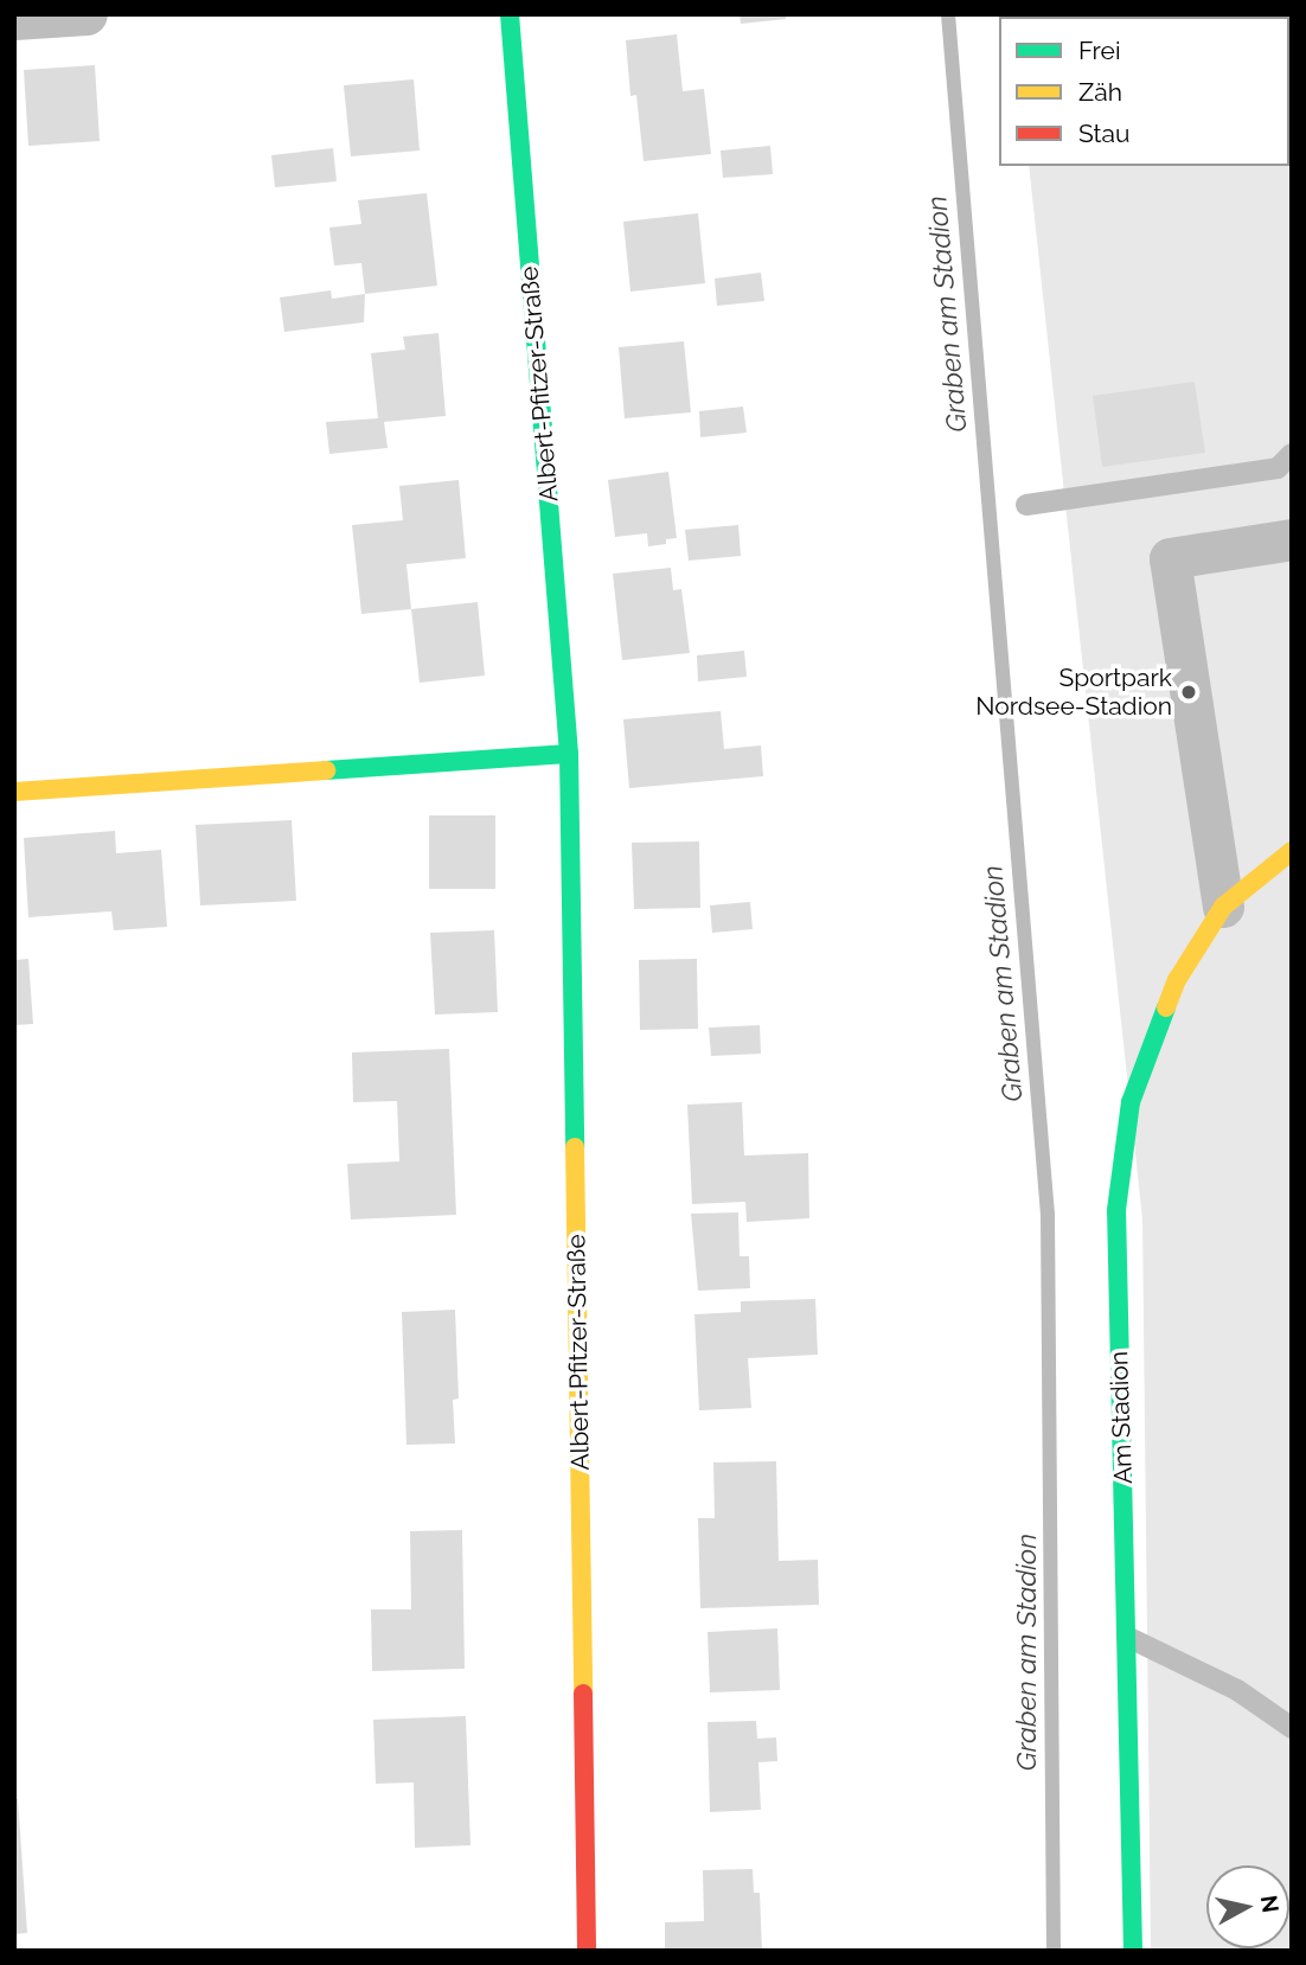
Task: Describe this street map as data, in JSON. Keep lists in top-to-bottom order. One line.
{"streets":{"street":["Albert-Pfitzer-Straße","Am Stadion"]},"water":["Graben am Stadion"],"places":["Sportpark Nordsee-Stadion"],"legend":["Frei","Zäh","Stau"],"north":"right"}
